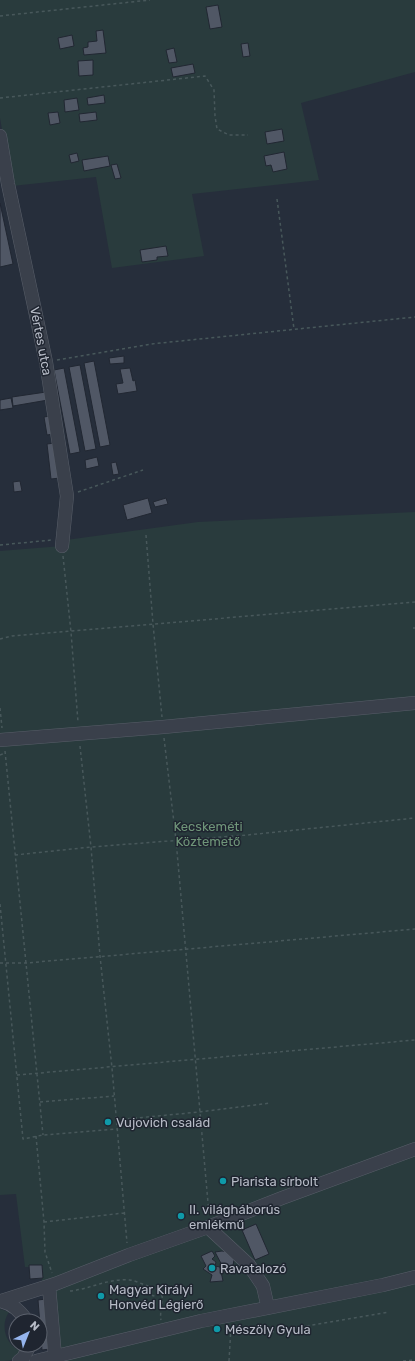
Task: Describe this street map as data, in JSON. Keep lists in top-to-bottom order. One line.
{"streets":{"street":["Vértes utca"]},"parks":["Kecskeméti Köztemető"],"places":["Vujovich család","Piarista sírbolt","II. világháborús emlékmű","Ravatalozó","Magyar Királyi Honvéd Légierő","Mészöly Gyula"],"north":"top right"}
